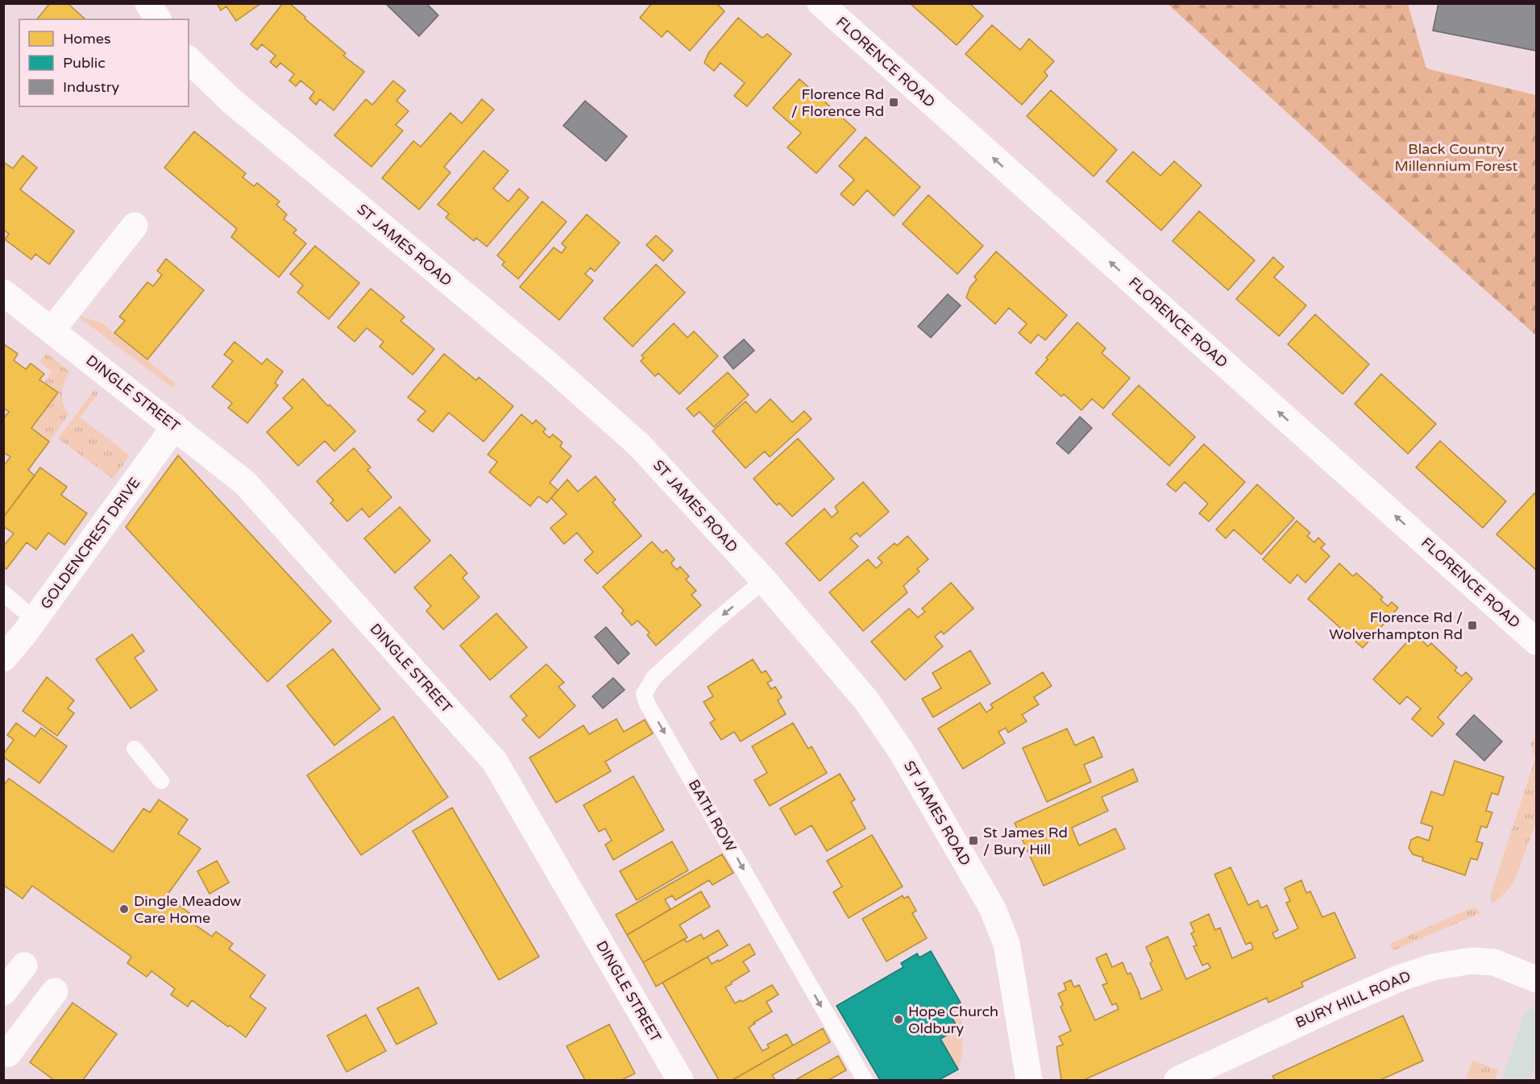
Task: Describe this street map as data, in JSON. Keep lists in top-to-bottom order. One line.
{"streets":{"street":["FLORENCE ROAD","ST JAMES ROAD","DINGLE STREET","GOLDENCREST DRIVE","BURY HILL ROAD"],"lane":["BATH ROW"]},"crossings":[["ST JAMES ROAD","BATH ROW"],["DINGLE STREET","GOLDENCREST DRIVE"]],"one_way":["FLORENCE ROAD","BATH ROW"],"parks":["Black Country Millennium Forest"],"places":{"transit":["Florence Rd / Florence Rd","Florence Rd / Wolverhampton Rd","St James Rd / Bury Hill"],"other":["Dingle Meadow Care Home","Hope Church Oldbury"]},"legend":["Homes","Public","Industry"]}
